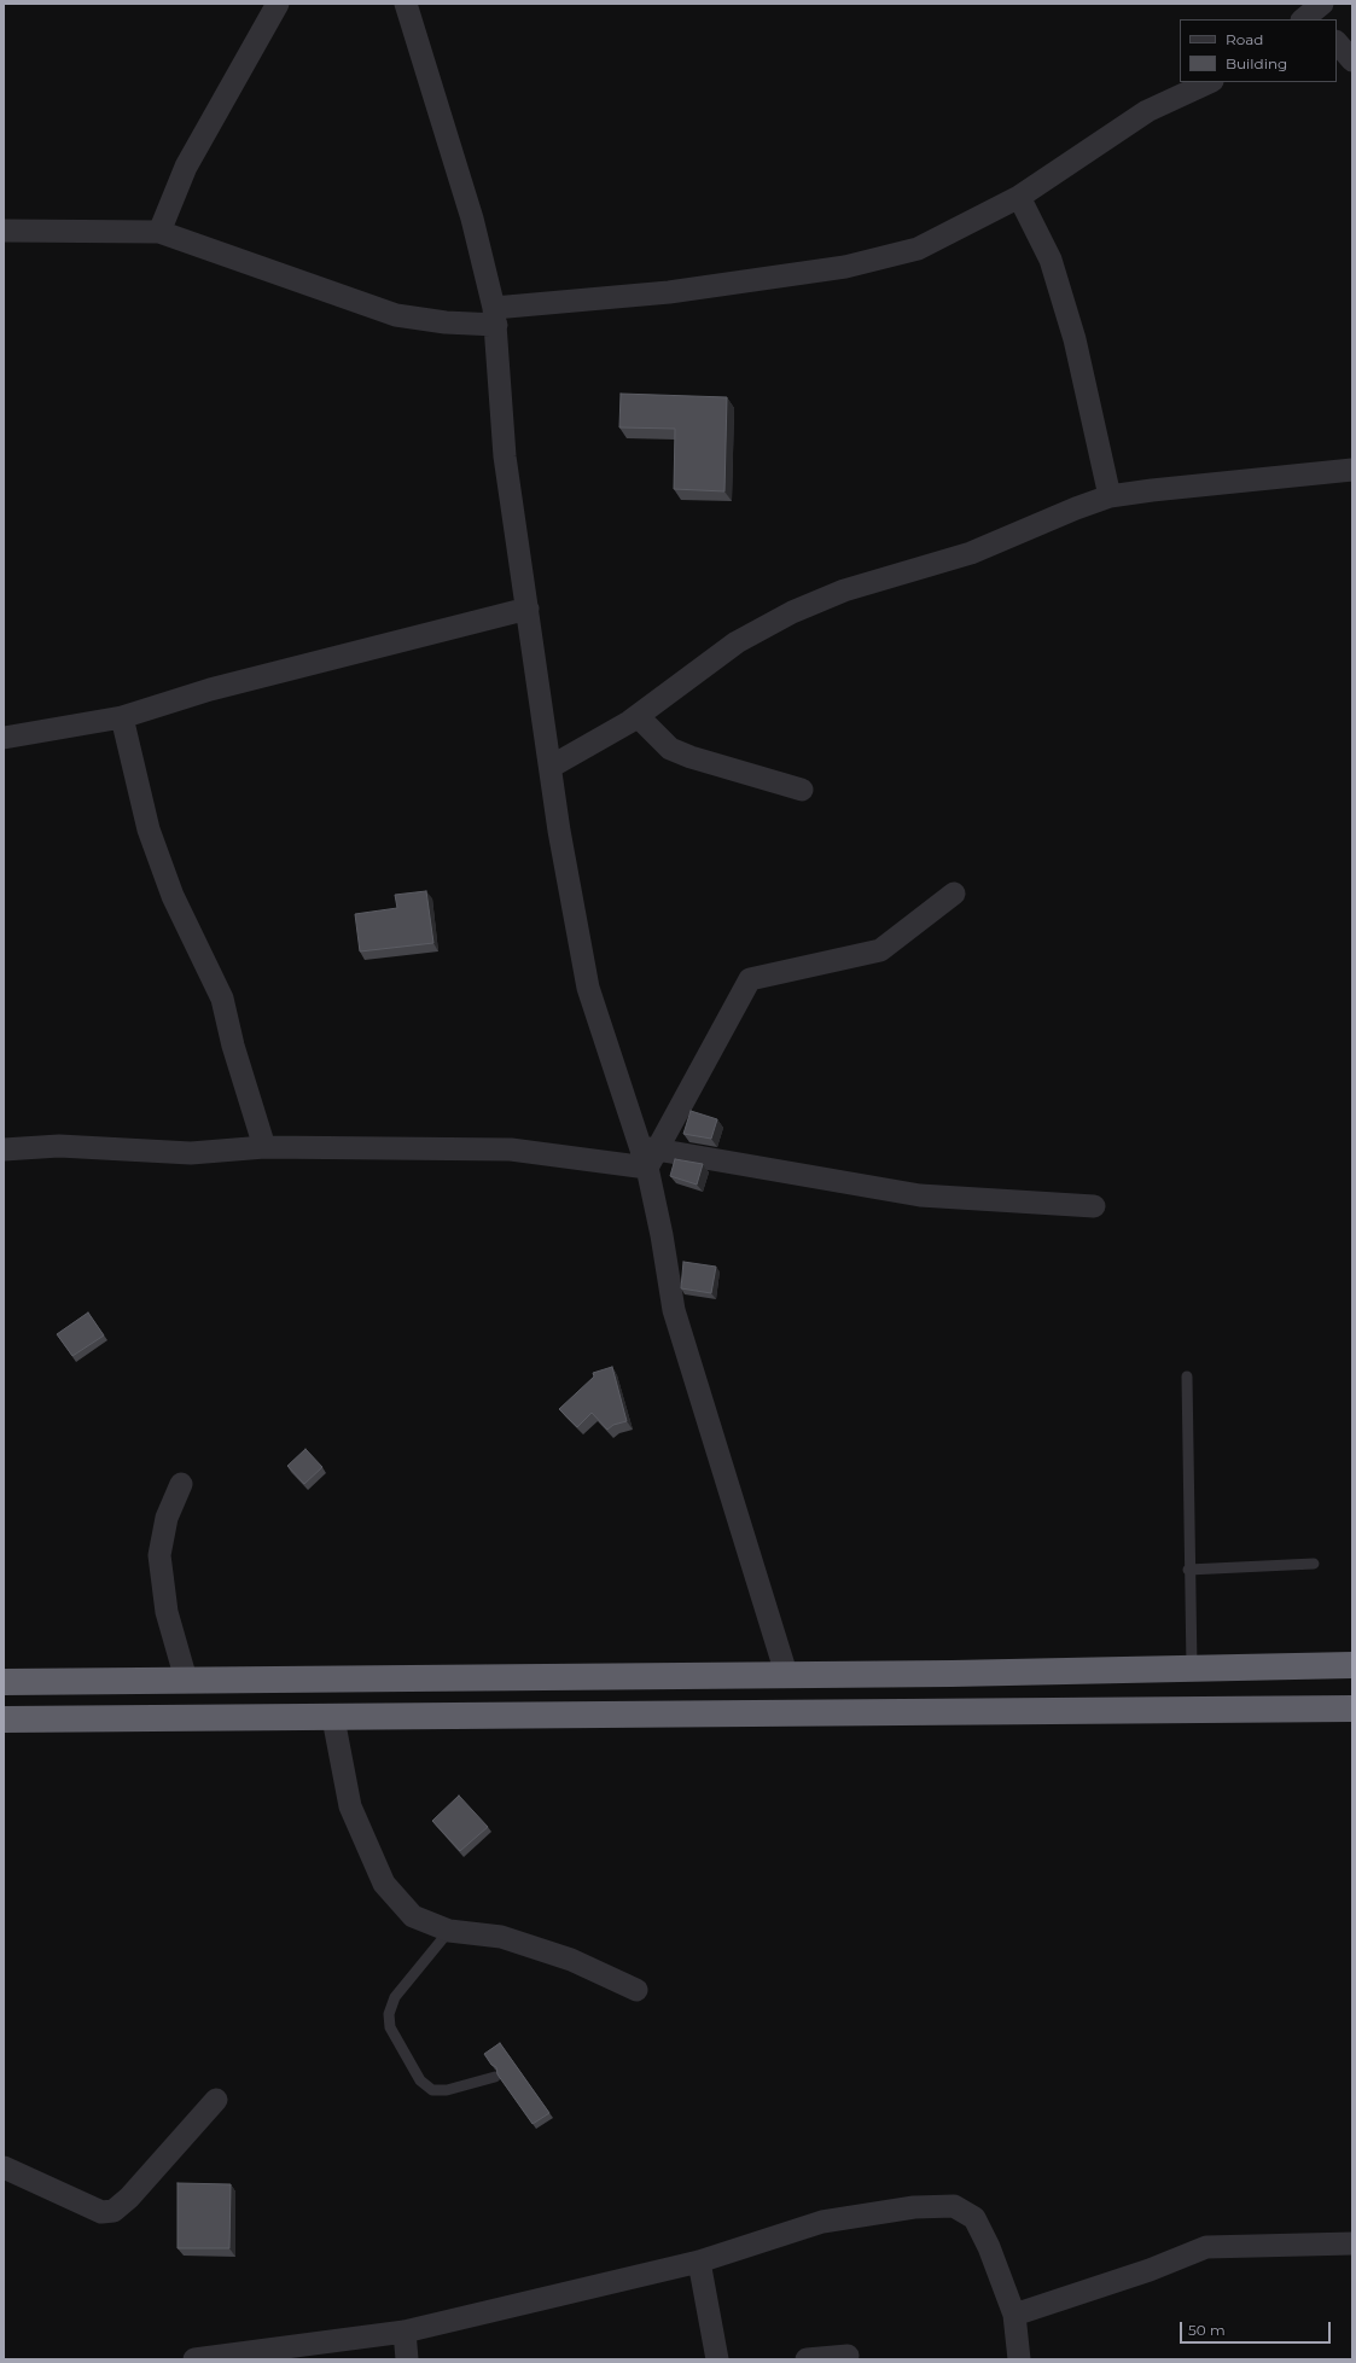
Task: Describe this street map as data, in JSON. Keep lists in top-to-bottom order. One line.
{"legend":["Road","Building"],"scale_bar":"50 m"}
